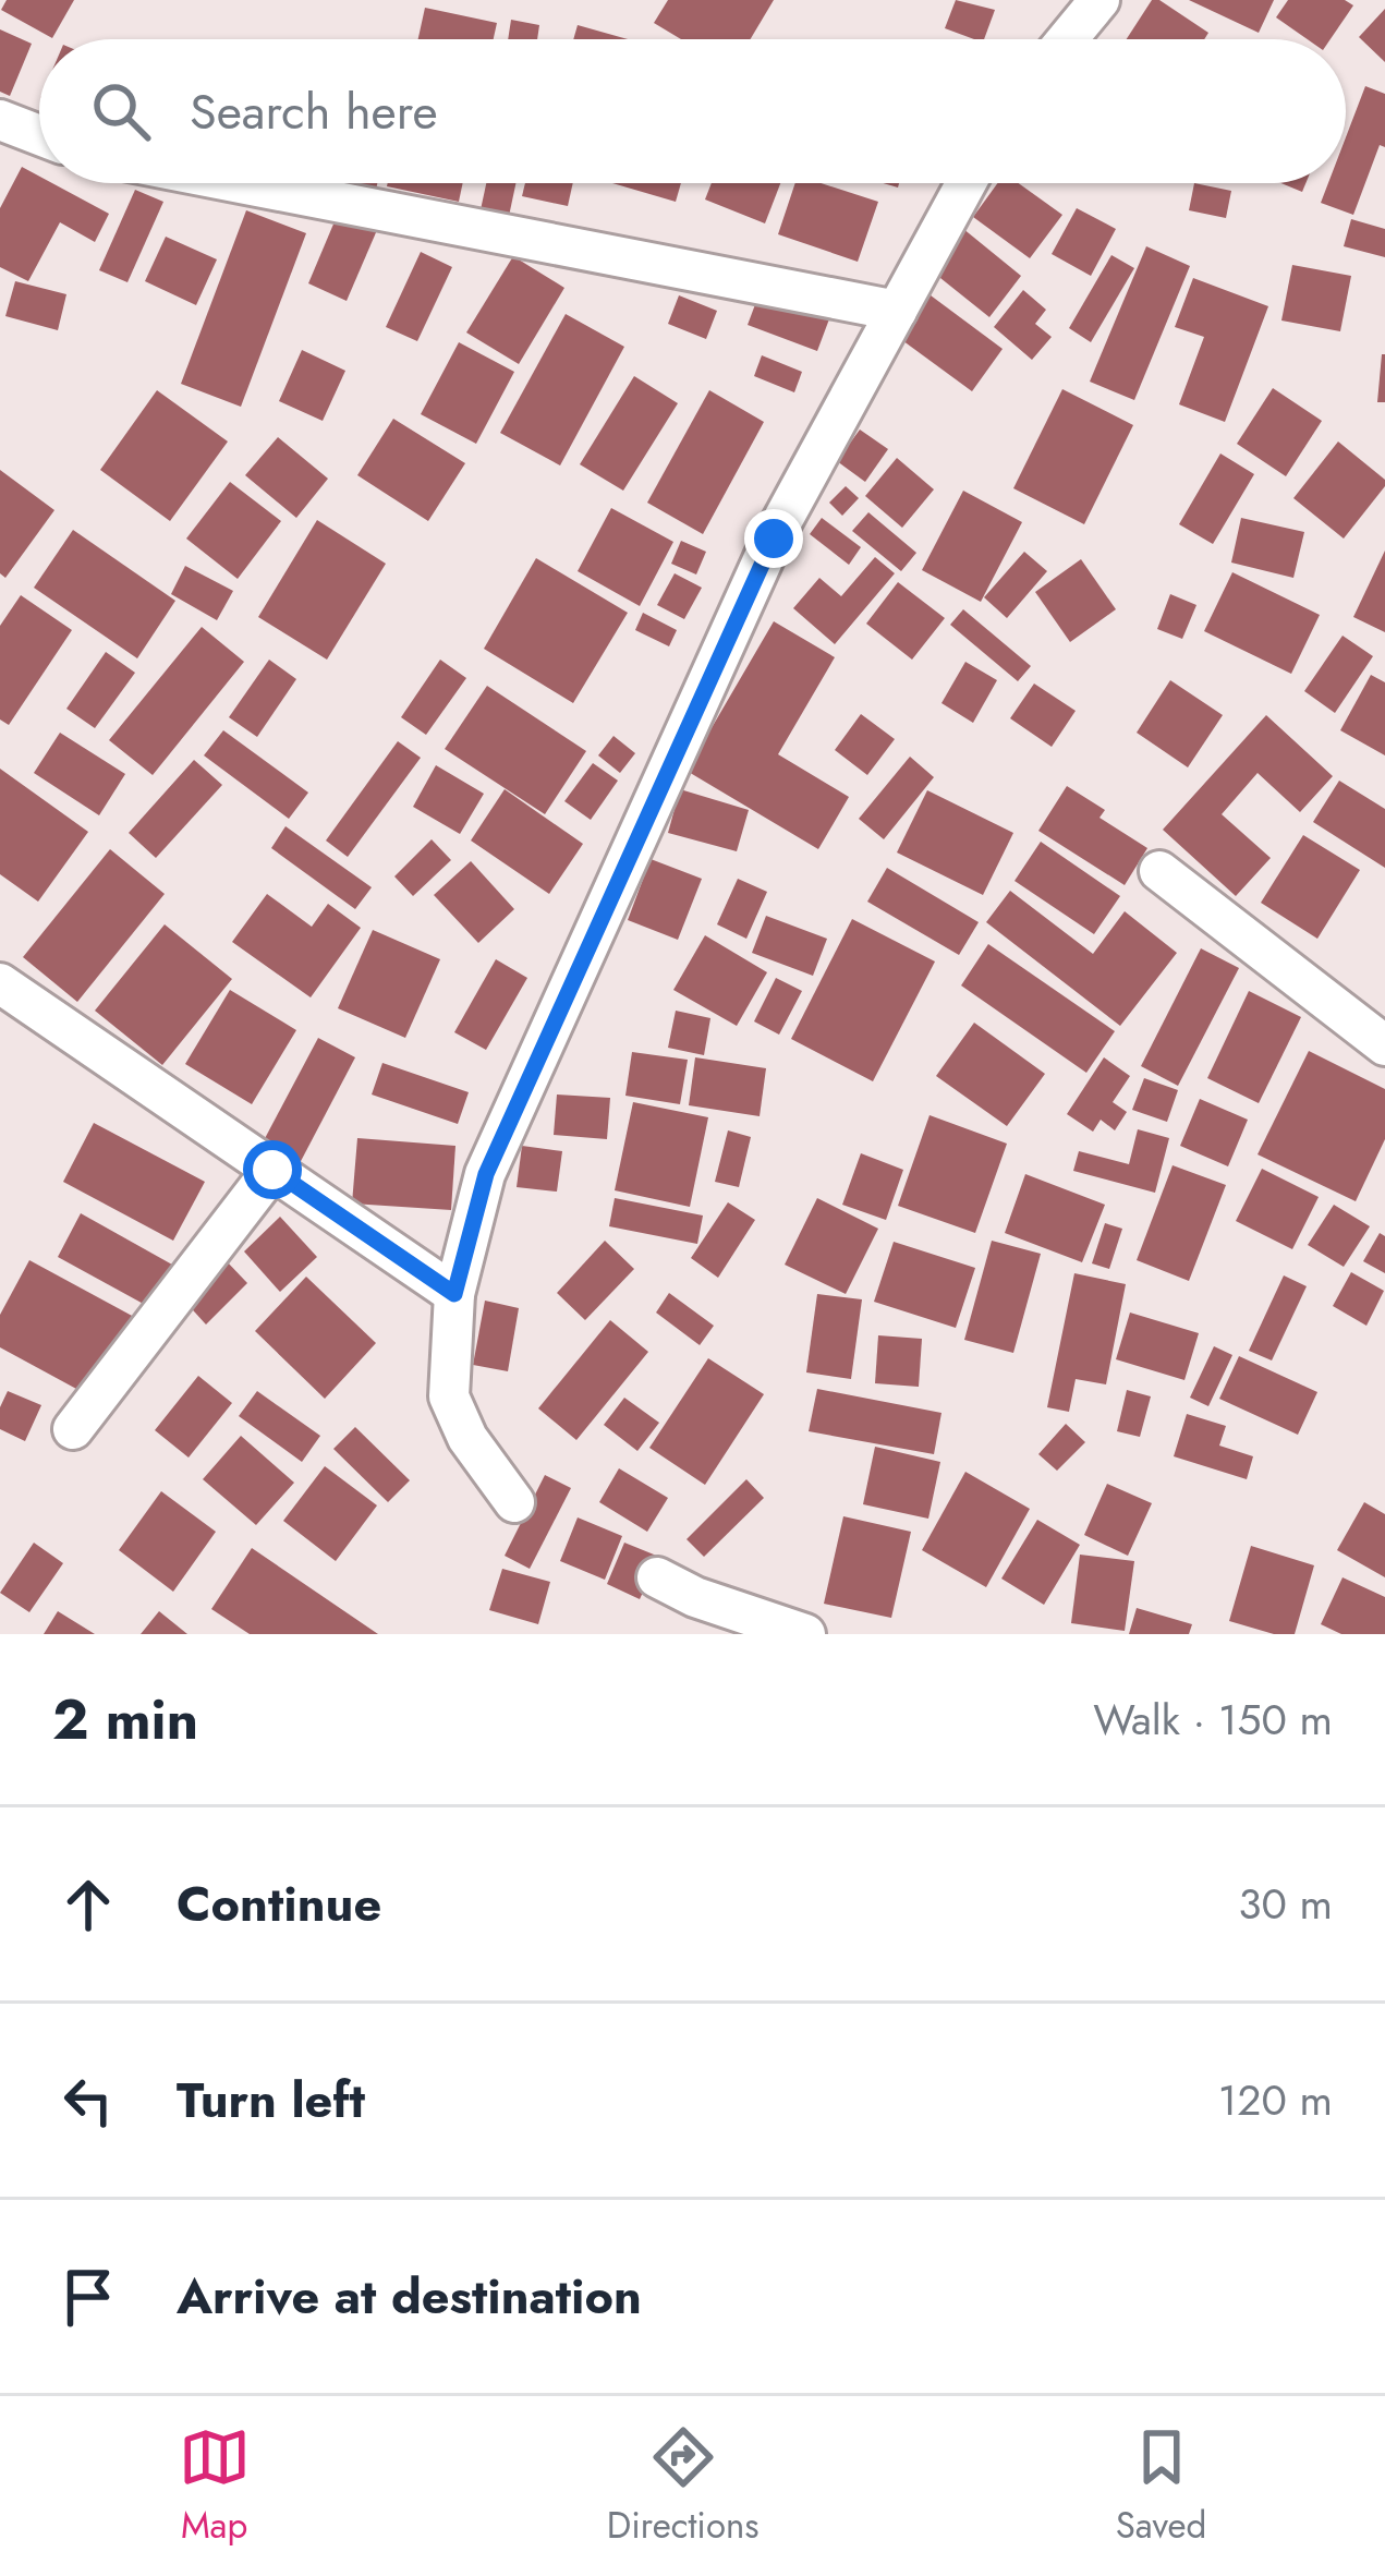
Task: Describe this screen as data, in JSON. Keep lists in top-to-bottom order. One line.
{"page":{"search":"Search here","heading":["2 min","Walk · 150 m"],"list":[["Continue","30 m"],["Turn left","120 m"],"Arrive at destination"],"nav":["Map","Directions","Saved"]}}
